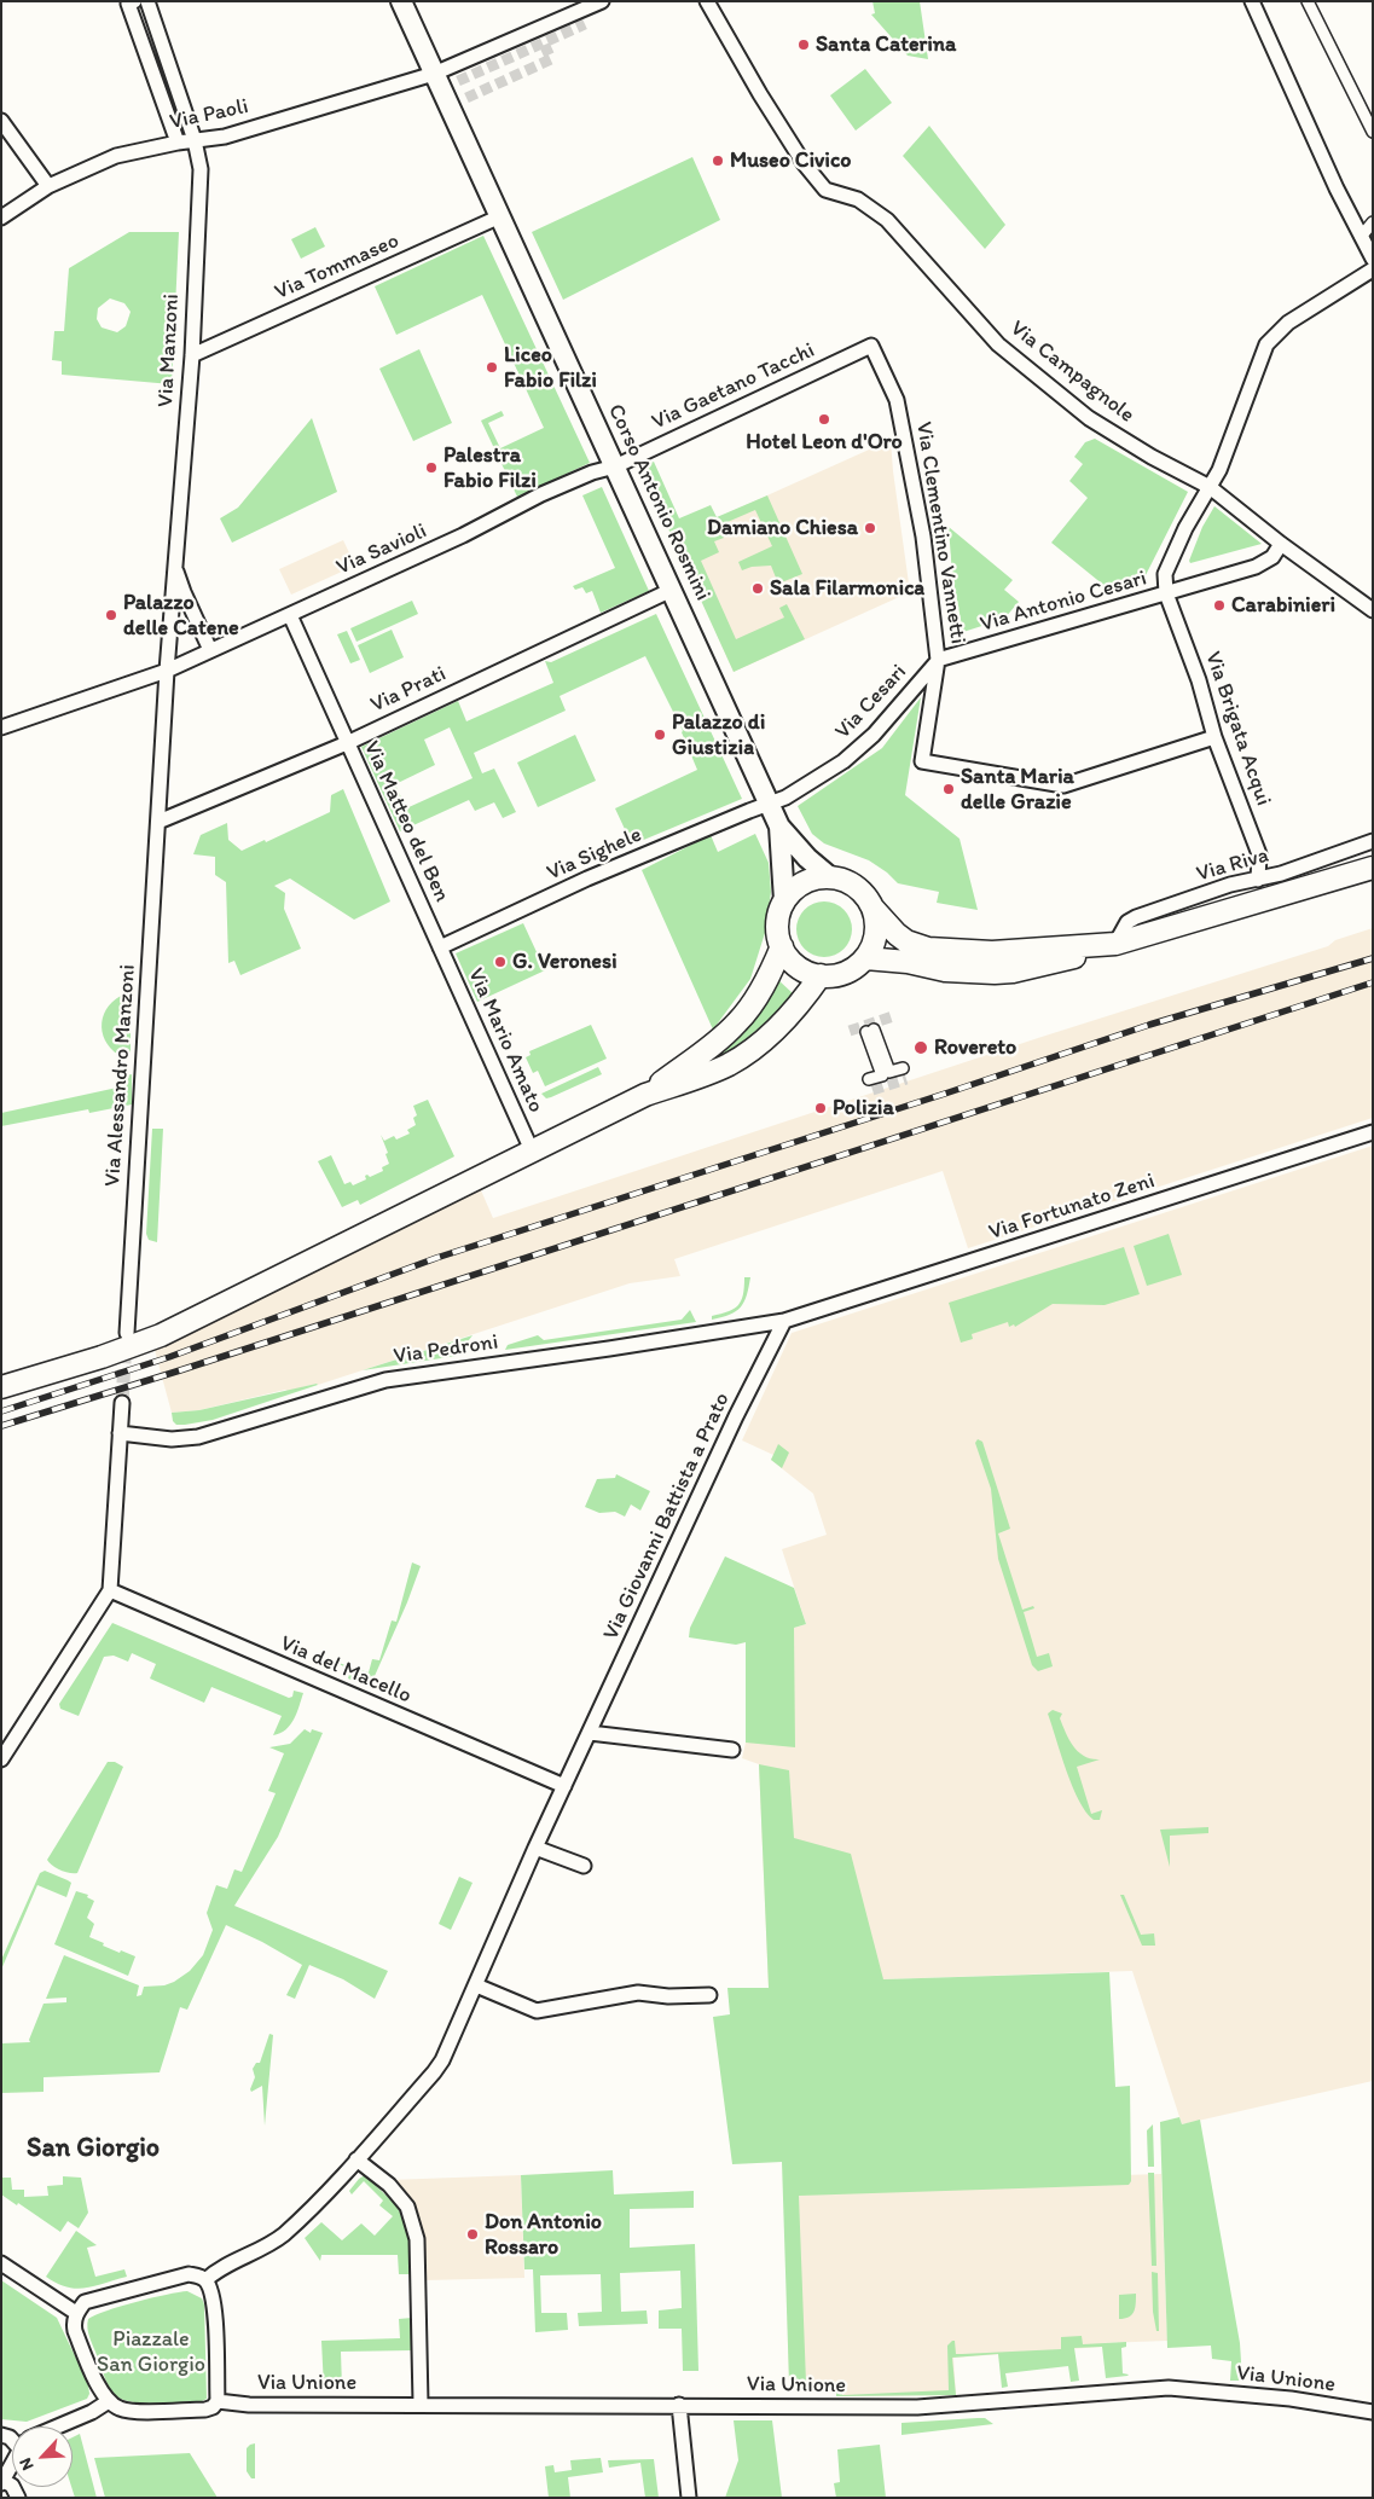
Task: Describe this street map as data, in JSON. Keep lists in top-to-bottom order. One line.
{"streets":{"main road":["Corso Antonio Rosmini"],"street":["Via Paoli","Via Tommaseo","Via Manzoni","Via Campagnole","Via Gaetano Tacchi","Via Clementino Vannetti","Via Savioli","Via Antonio Cesari","Via Prati","Via Cesari","Via Brigata Acqui","Via Matteo del Ben","Via Sighele","Via Riva","Via Mario Amato","Via Alessandro Manzoni","Via Fortunato Zeni","Via Pedroni","Via Giovanni Battista a Prato","Via del Macello","Via Unione"]},"crossings":[["Via Paoli","Via Manzoni"],["Via Paoli","Corso Antonio Rosmini"],["Via Tommaseo","Via Manzoni"],["Via Tommaseo","Corso Antonio Rosmini"],["Via Manzoni","Via Savioli"],["Via Manzoni","Via Prati"],["Via Manzoni","Via Alessandro Manzoni"],["Via Campagnole","Via Antonio Cesari"],["Via Gaetano Tacchi","Corso Antonio Rosmini"],["Via Gaetano Tacchi","Via Clementino Vannetti"],["Via Gaetano Tacchi","Via Savioli"],["Corso Antonio Rosmini","Via Savioli"],["Corso Antonio Rosmini","Via Prati"],["Corso Antonio Rosmini","Via Cesari"],["Corso Antonio Rosmini","Via Sighele"],["Via Clementino Vannetti","Via Antonio Cesari"],["Via Clementino Vannetti","Via Cesari"],["Via Clementino Vannetti","Via Brigata Acqui"],["Via Savioli","Via Matteo del Ben"],["Via Antonio Cesari","Via Cesari"],["Via Antonio Cesari","Via Brigata Acqui"],["Via Prati","Via Matteo del Ben"],["Via Prati","Via Alessandro Manzoni"],["Via Cesari","Via Sighele"],["Via Brigata Acqui","Via Riva"],["Via Matteo del Ben","Via Sighele"],["Via Matteo del Ben","Via Mario Amato"],["Via Sighele","Via Mario Amato"],["Via Fortunato Zeni","Via Pedroni"],["Via Fortunato Zeni","Via Giovanni Battista a Prato"],["Via Pedroni","Via Giovanni Battista a Prato"],["Via Giovanni Battista a Prato","Via del Macello"],["Via Giovanni Battista a Prato","Via Unione"]],"districts":["San Giorgio"],"parks":["Piazzale San Giorgio"],"places":["Santa Caterina","Museo Civico","Liceo Fabio Filzi","Hotel Leon d'Oro","Palestra Fabio Filzi","Damiano Chiesa","Sala Filarmonica","Carabinieri","Palazzo delle Catene","Palazzo di Giustizia","Santa Maria delle Grazie","G. Veronesi","Rovereto","Polizia","Don Antonio Rossaro"],"north":"bottom left"}
